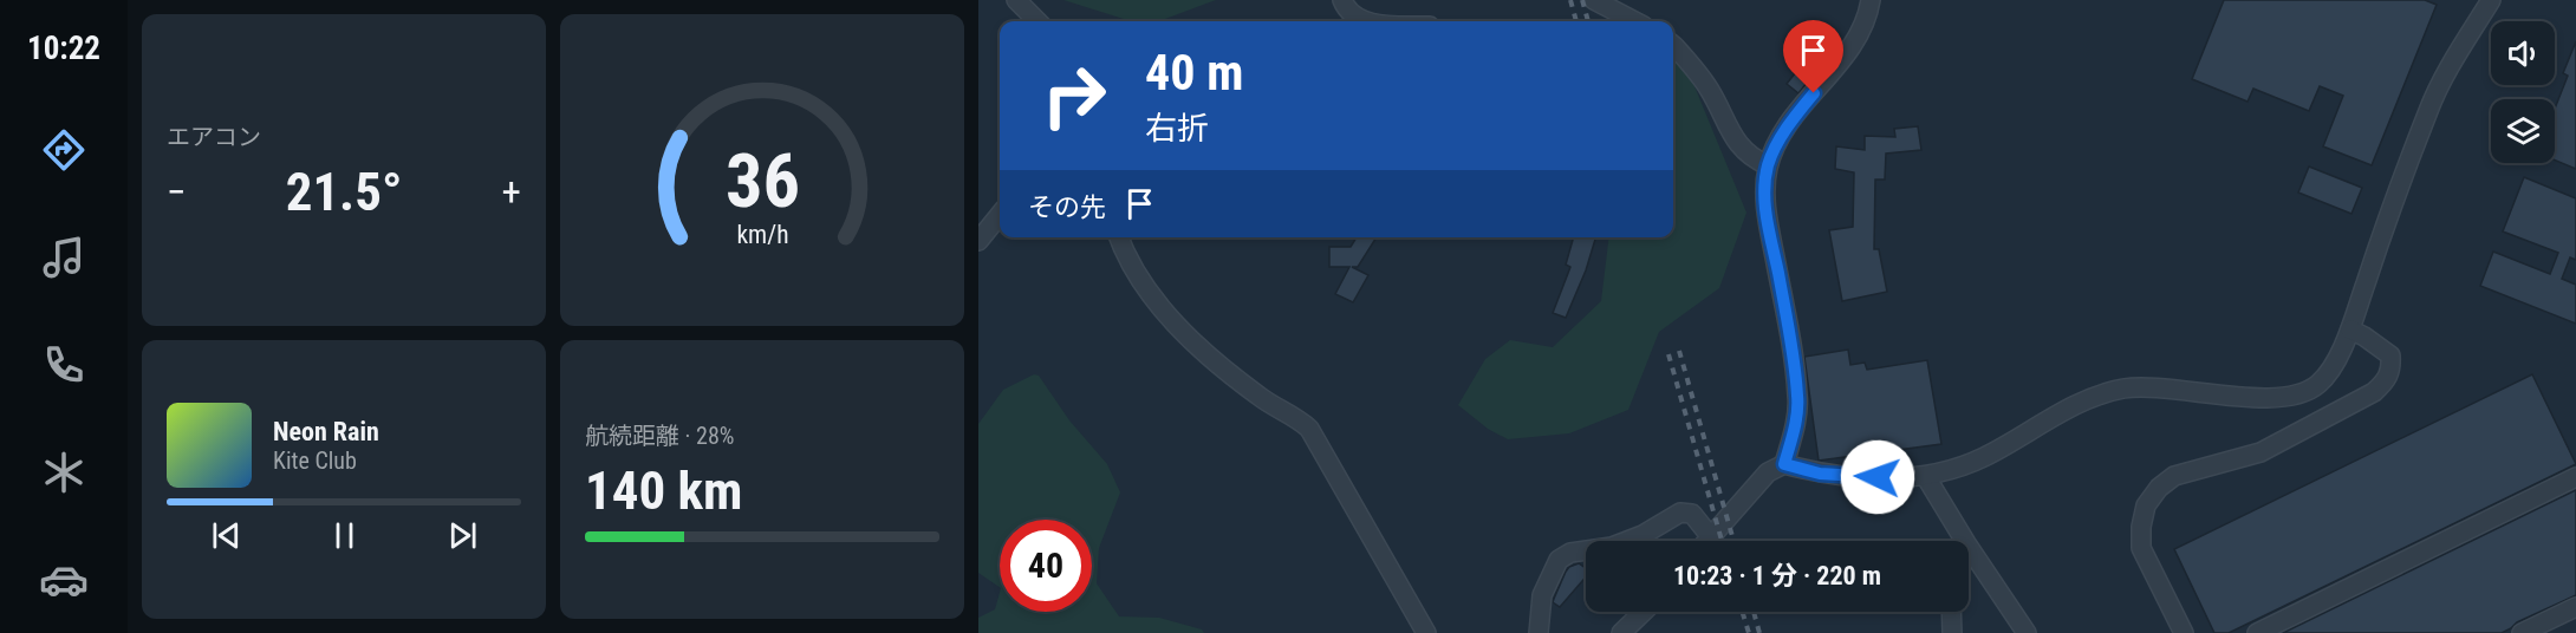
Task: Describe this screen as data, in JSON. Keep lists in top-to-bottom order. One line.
{"page":{"tabs":"10:22","tile":["エアコン",["航続距離 · 28%","140 km"]],"turn":["40 m","右折"],"heat":["−","21.5°","+"],"then":"その先","song":["Neon Rain","Kite Club"],"limit":"40","trip":"10:23 · 1 分 · 220 m","gauge":["36","km/h"]}}
